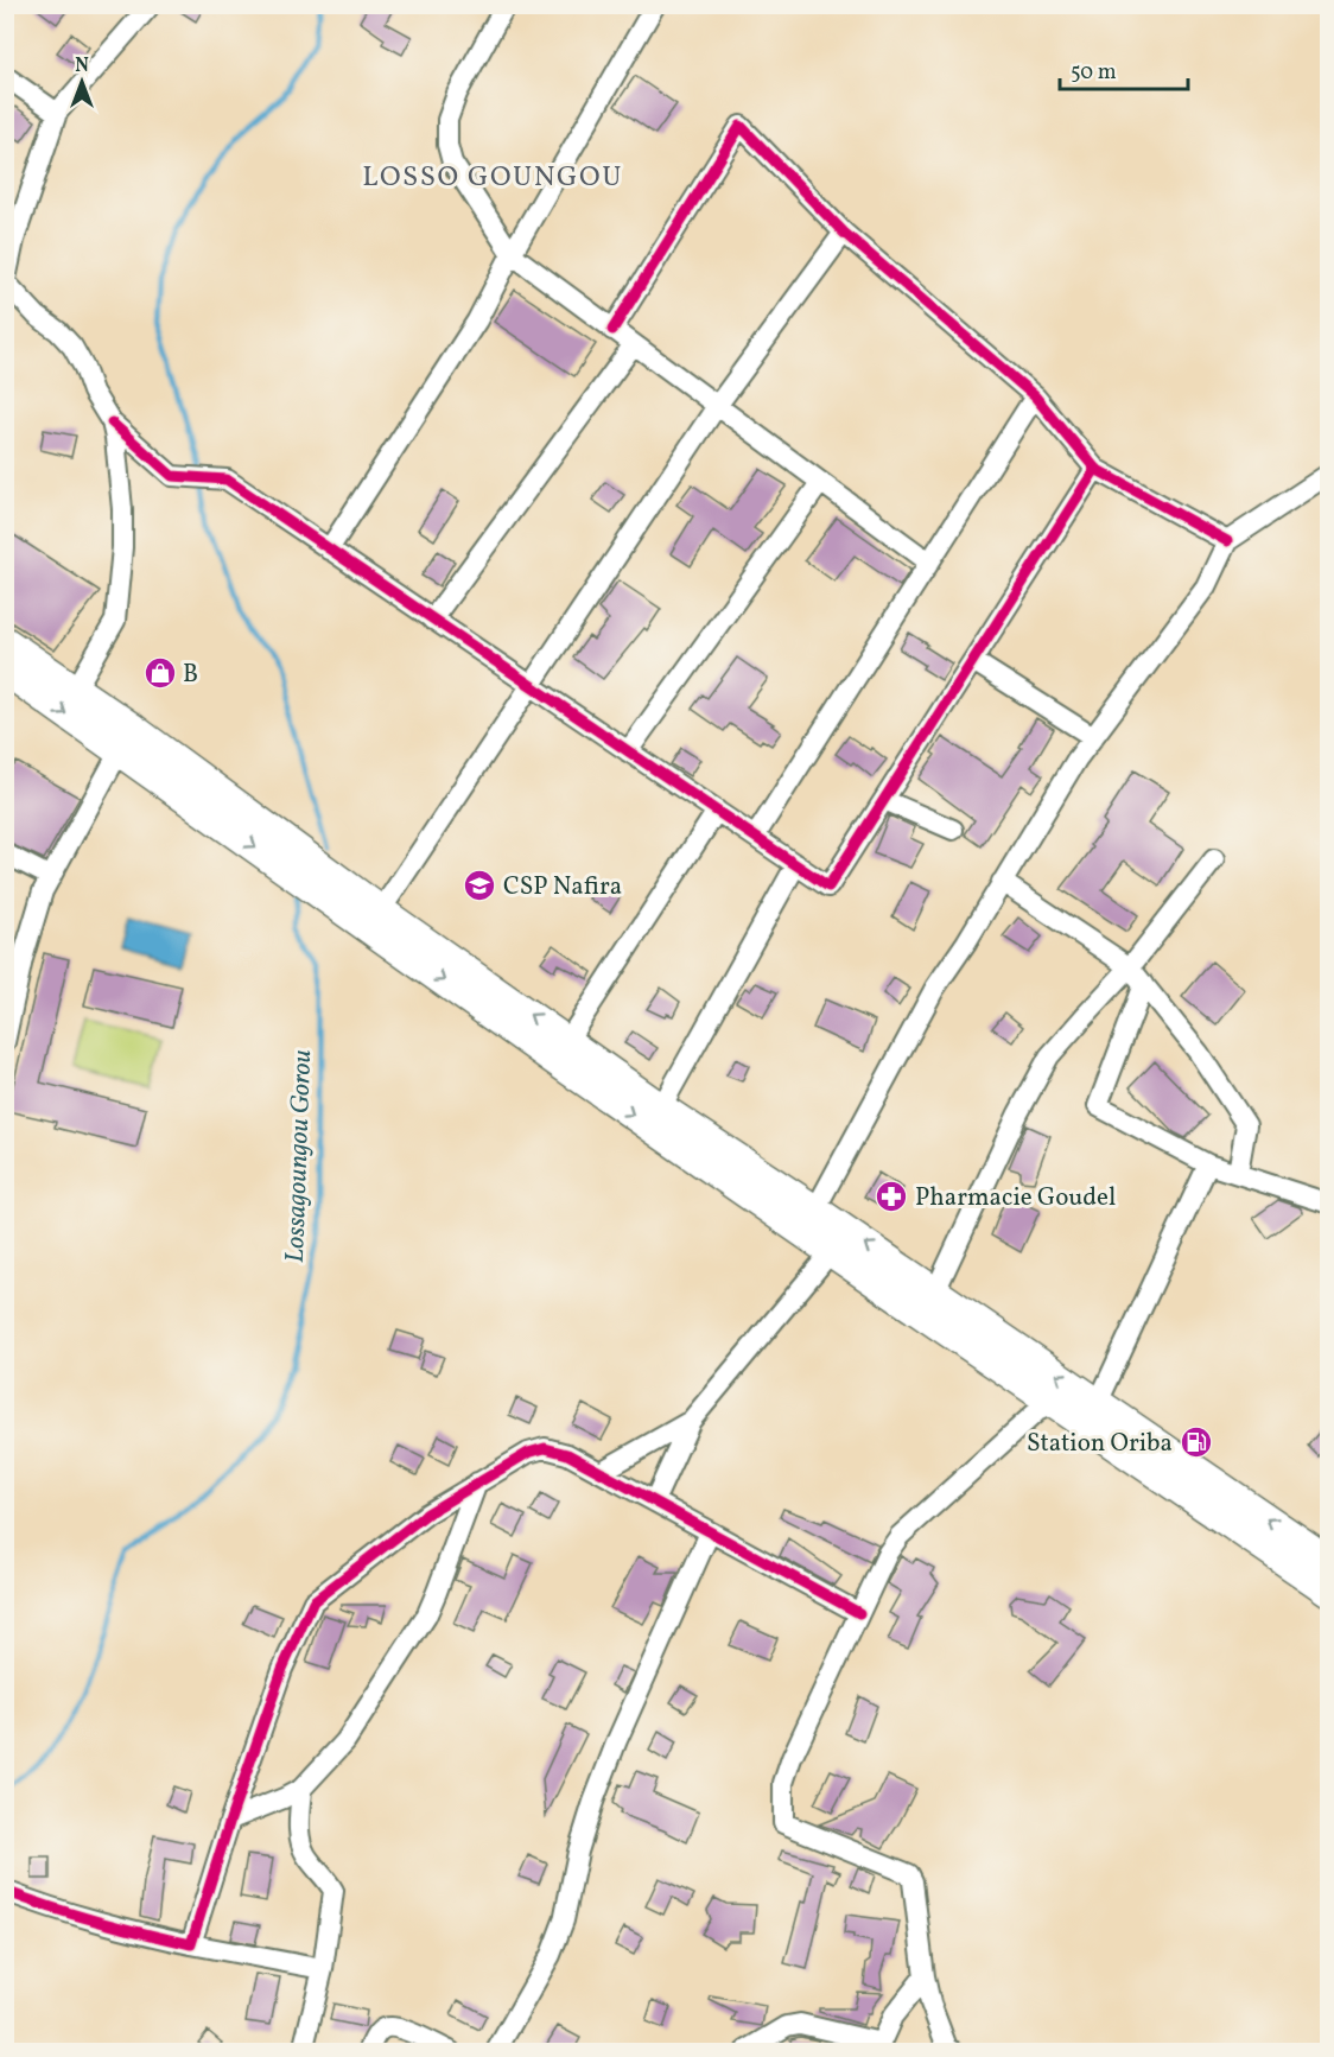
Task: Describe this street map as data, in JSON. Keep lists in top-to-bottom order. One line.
{"districts":["LOSSO GOUNGOU"],"water":["Lossagoungou Gorou"],"places":{"shop":["B"],"school or university":["CSP Nafira"],"pharmacy":["Pharmacie Goudel"],"fuel station":["Station Oriba"]},"scale_bar":"50 m","north":"top"}
